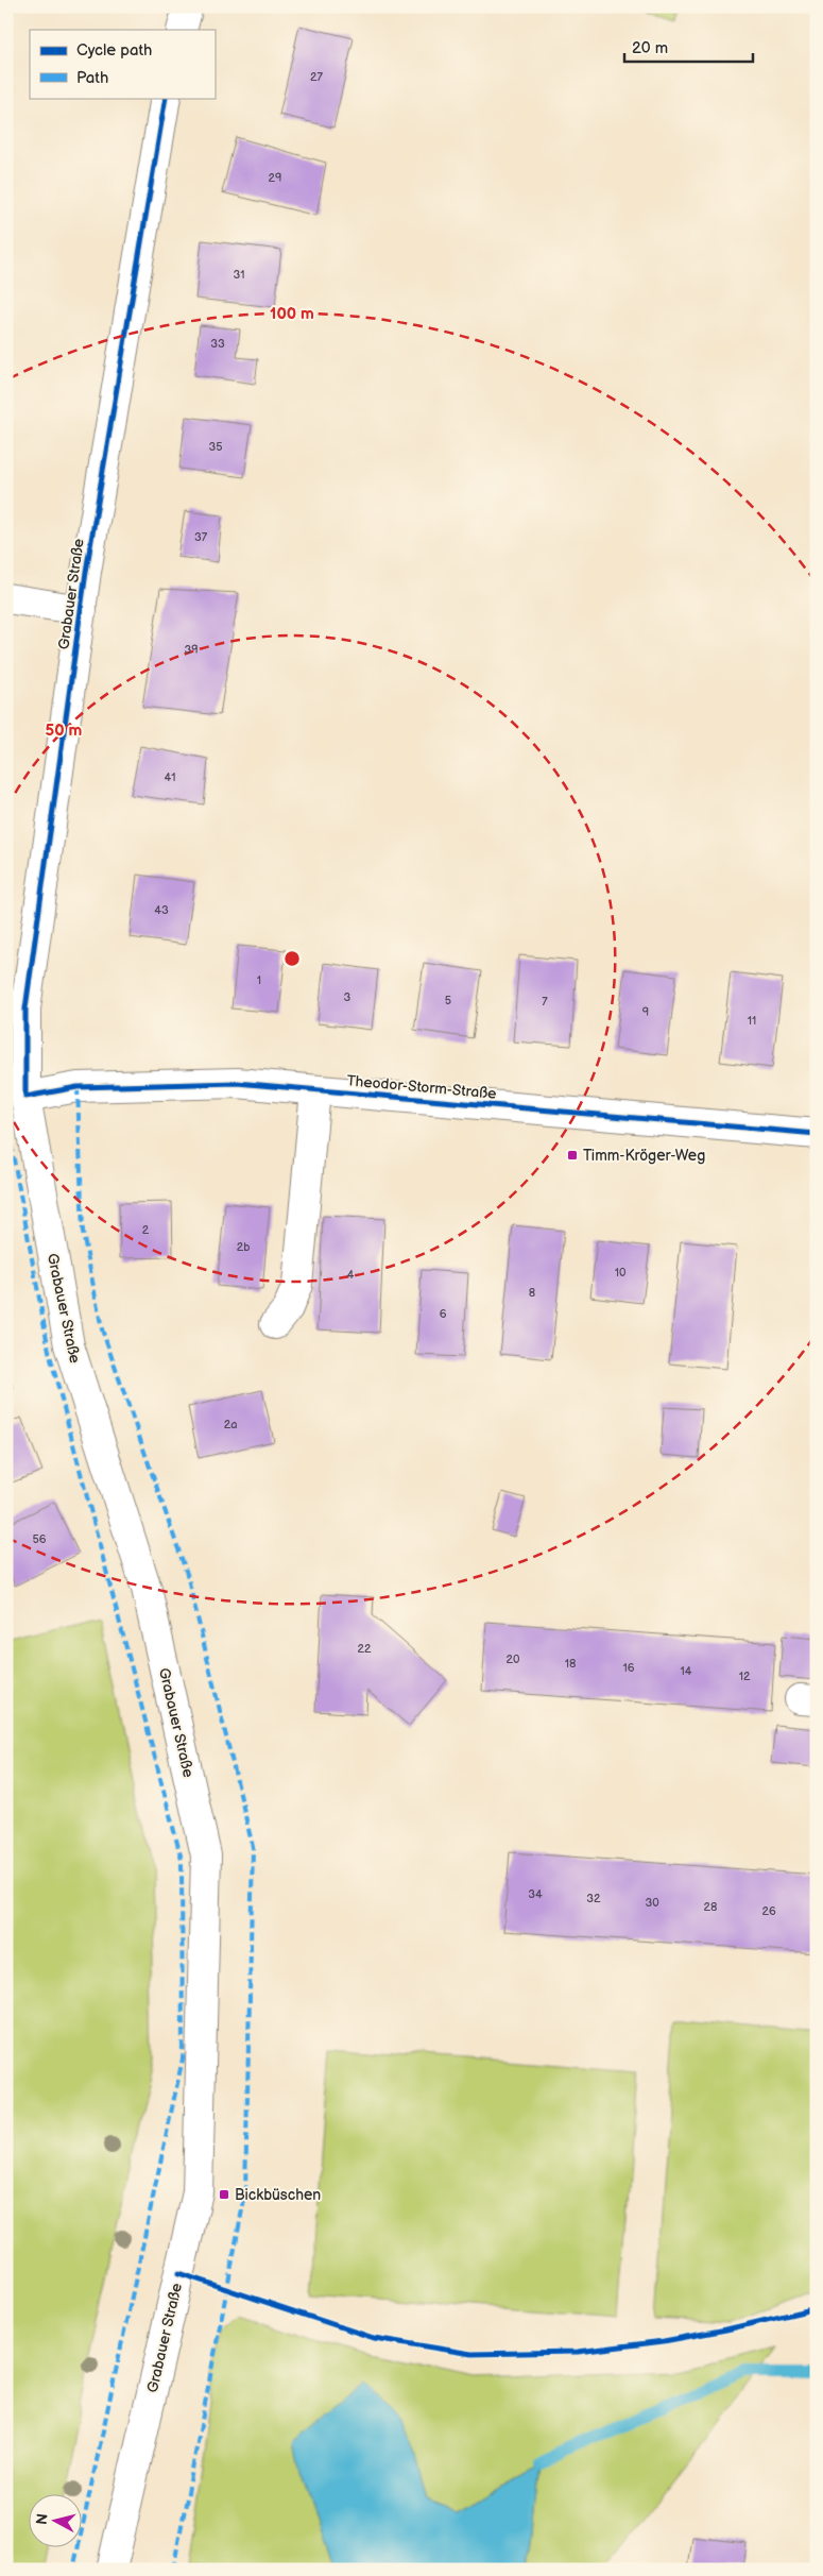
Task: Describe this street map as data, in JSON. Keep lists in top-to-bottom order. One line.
{"streets":{"main road":["Grabauer Straße","Theodor-Storm-Straße"]},"crossings":[["Grabauer Straße","Theodor-Storm-Straße"]],"places":{"transit":["Timm-Kröger-Weg","Bickbüschen"]},"house_numbers":["27","29","31","33","35","37","39","41","43","1","3","5","7","9","11","2","2b","10","4","8","6","2a","56","22","20","18","16","14","12","34","32","30","28","26"],"legend":["Cycle path","Path"],"scale_bar":"20 m","north":"left","rings":["100 m","50 m"]}
